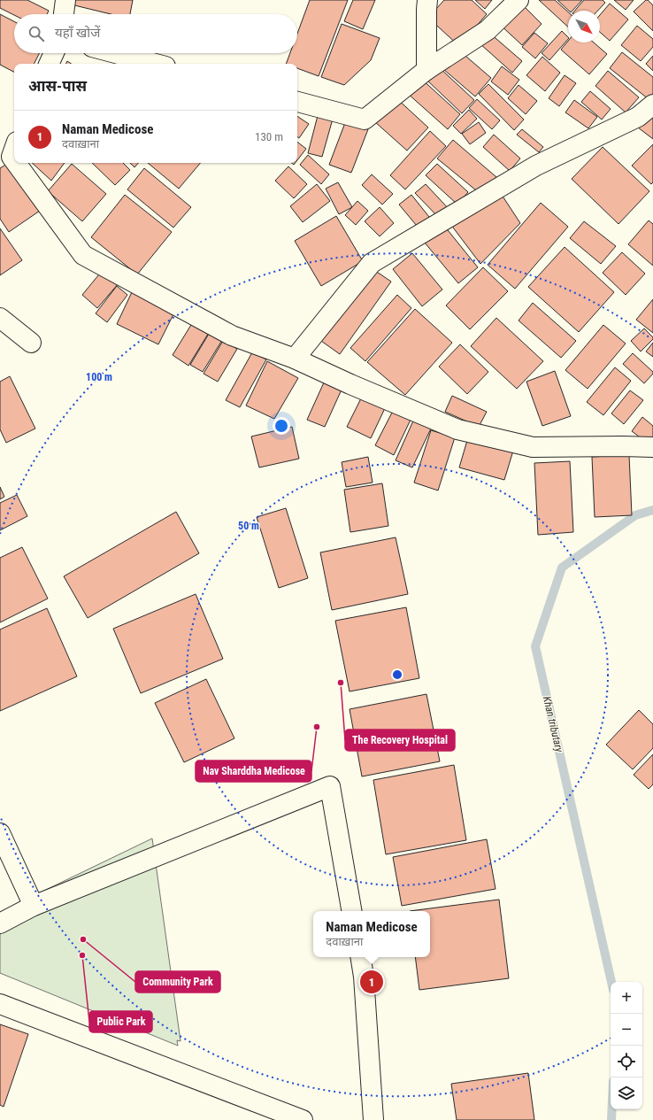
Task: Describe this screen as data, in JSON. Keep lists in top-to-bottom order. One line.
{"water":["Khan tributary"],"places":["The Recovery Hospital","Nav Sharddha Medicose","Community Park","Public Park"],"north":"bottom right","page":{"search":"यहाँ खोजें","heading":"आस-पास","list":[{"mark":"1","name":"Naman Medicose","note":"दवाख़ाना","value":"130 m"}],"popup":["Naman Medicose","दवाख़ाना"],"pins":"1","map_buttons":["+","−"]},"rings":["100 m","50 m"]}
